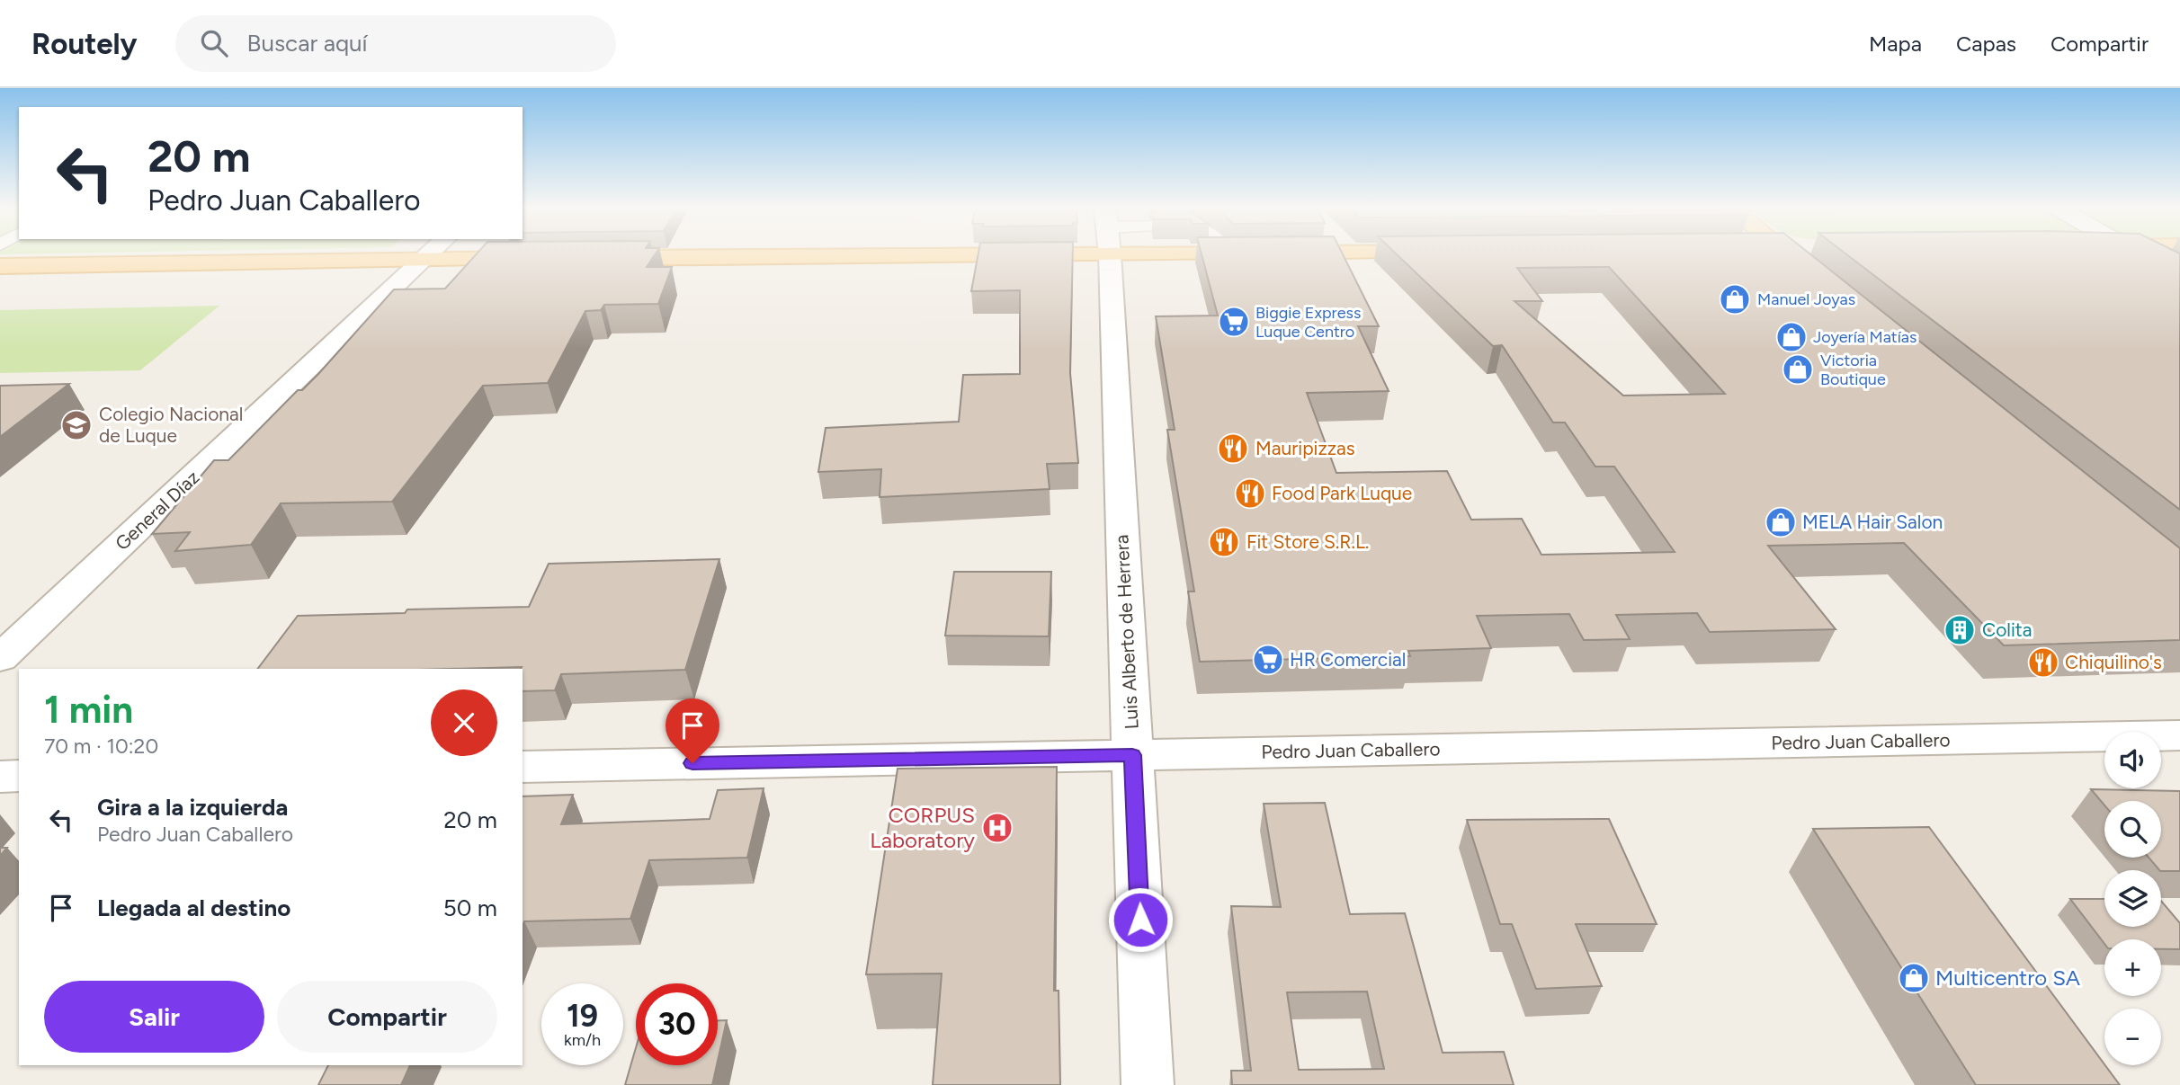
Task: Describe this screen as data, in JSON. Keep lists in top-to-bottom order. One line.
{"streets":{"street":["General Díaz","Luis Alberto de Herrera","Pedro Juan Caballero"]},"crossings":[["Luis Alberto de Herrera","Pedro Juan Caballero"]],"places":{"shop":["Manuel Joyas","Joyería Matías","Victoria Boutique","MELA Hair Salon","Multicentro SA"],"supermarket":["Biggie Express Luque Centro","HR Comercial"],"school or university":["Colegio Nacional de Luque"],"restaurant":["Mauripizzas","Food Park Luque","Fit Store S.R.L.","Chiquilino's"],"building":["Colita"],"hospital":["CORPUS Laboratory"]},"page":{"header":"Routely","search":"Buscar aquí","nav":["Mapa","Capas","Compartir"],"turn":["20 m","Pedro Juan Caballero"],"heading":["1 min","70 m · 10:20"],"map_buttons":["+","−"],"list":[{"name":"Gira a la izquierda","note":"Pedro Juan Caballero","value":"20 m"},{"name":"Llegada al destino","value":"50 m"}],"buttons":["Salir","Compartir"],"speed":"19 km/h","limit":"30"}}
